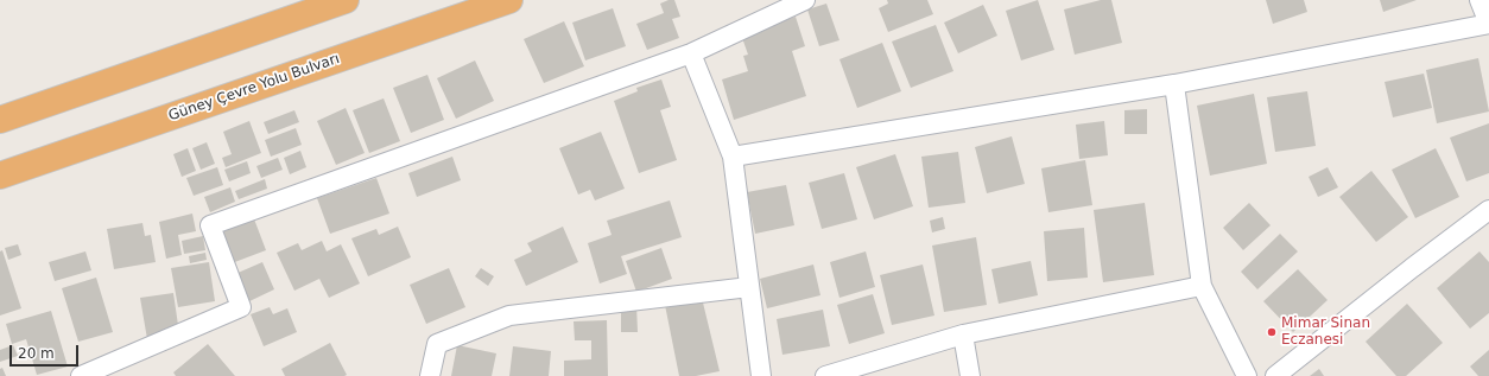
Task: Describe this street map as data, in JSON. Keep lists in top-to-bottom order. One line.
{"streets":{"highway":["Güney Çevre Yolu Bulvarı"]},"places":["Mimar Sinan Eczanesi"],"scale_bar":"20 m"}
